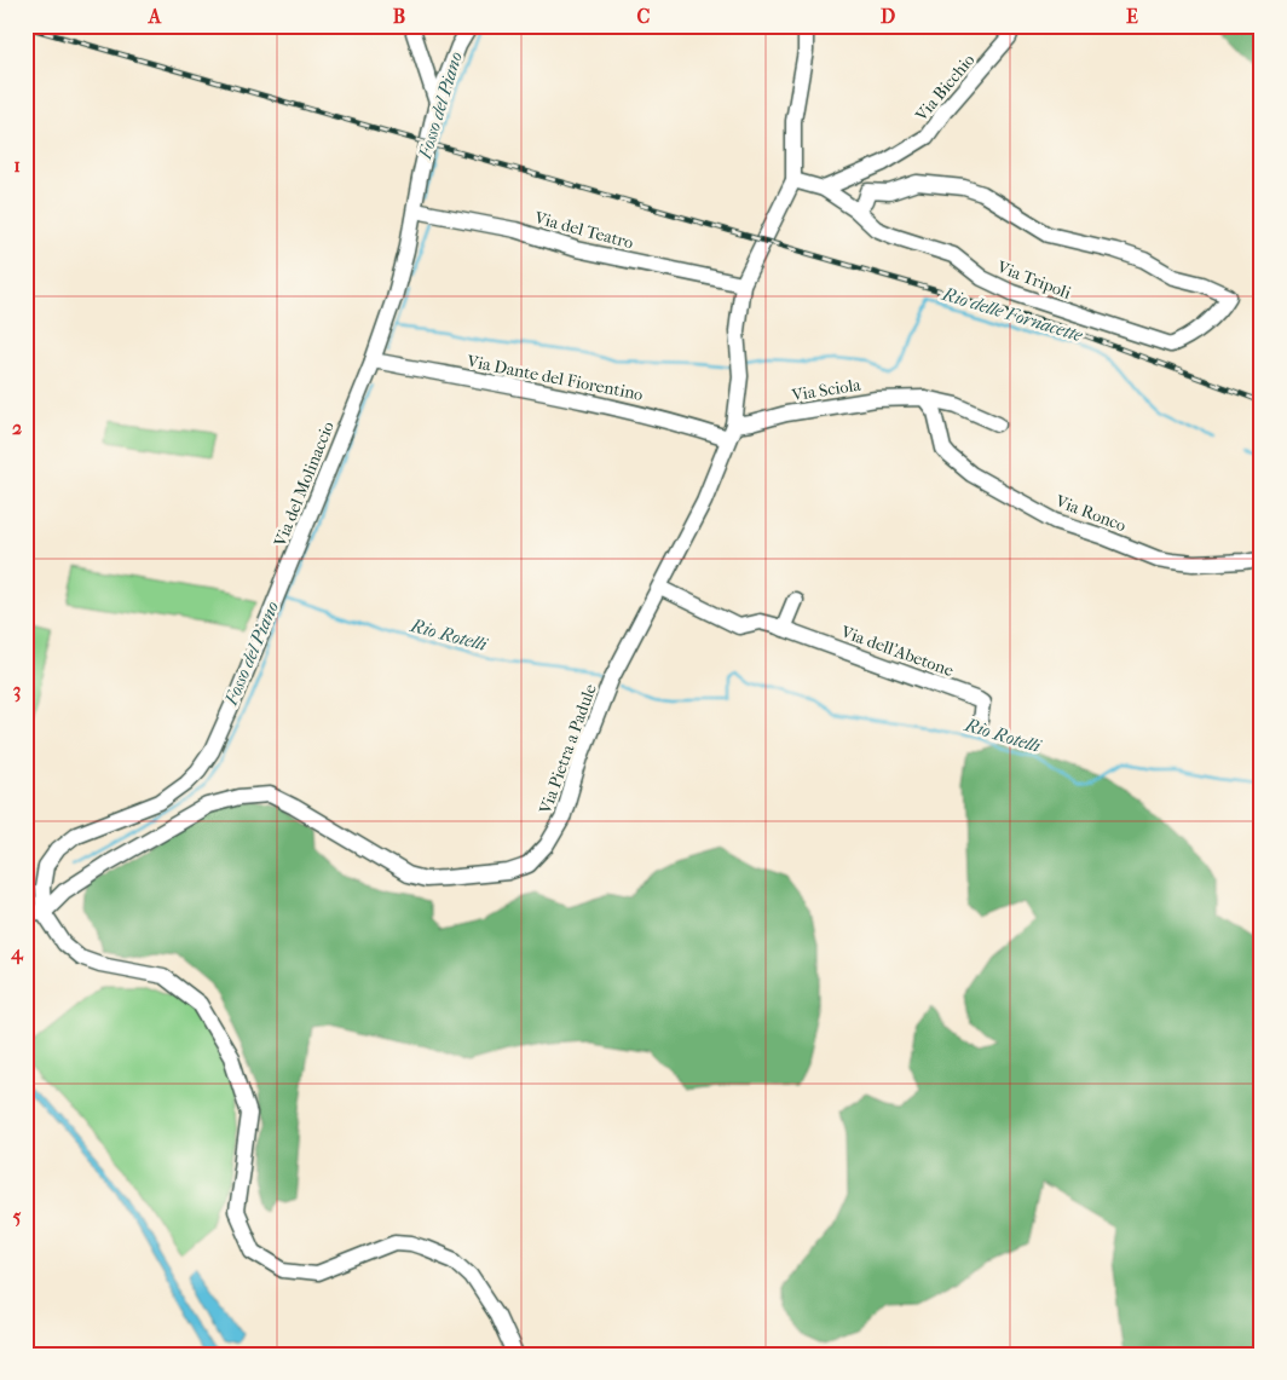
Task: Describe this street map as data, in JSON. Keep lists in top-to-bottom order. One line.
{"streets":{"street":["Via Bicchio","Via del Teatro","Via Tripoli","Via Dante del Fiorentino","Via Sciola","Via del Molinaccio","Via Ronco","Via dell'Abetone","Via Pietra a Padule"]},"crossings":[["Via Bicchio","Via Tripoli"],["Via del Teatro","Via del Molinaccio"],["Via del Teatro","Via Pietra a Padule"],["Via Tripoli","Via Pietra a Padule"],["Via Dante del Fiorentino","Via Sciola"],["Via Dante del Fiorentino","Via del Molinaccio"],["Via Dante del Fiorentino","Via Pietra a Padule"],["Via Sciola","Via Ronco"],["Via Sciola","Via Pietra a Padule"],["Via del Molinaccio","Via Pietra a Padule"],["Via dell'Abetone","Via Pietra a Padule"]],"water":["Fosso del Piano","Rio delle Fornacette","Rio Rotelli"],"grid":{"columns":["A","B","C","D","E"],"rows":["1","2","3","4","5"]}}
